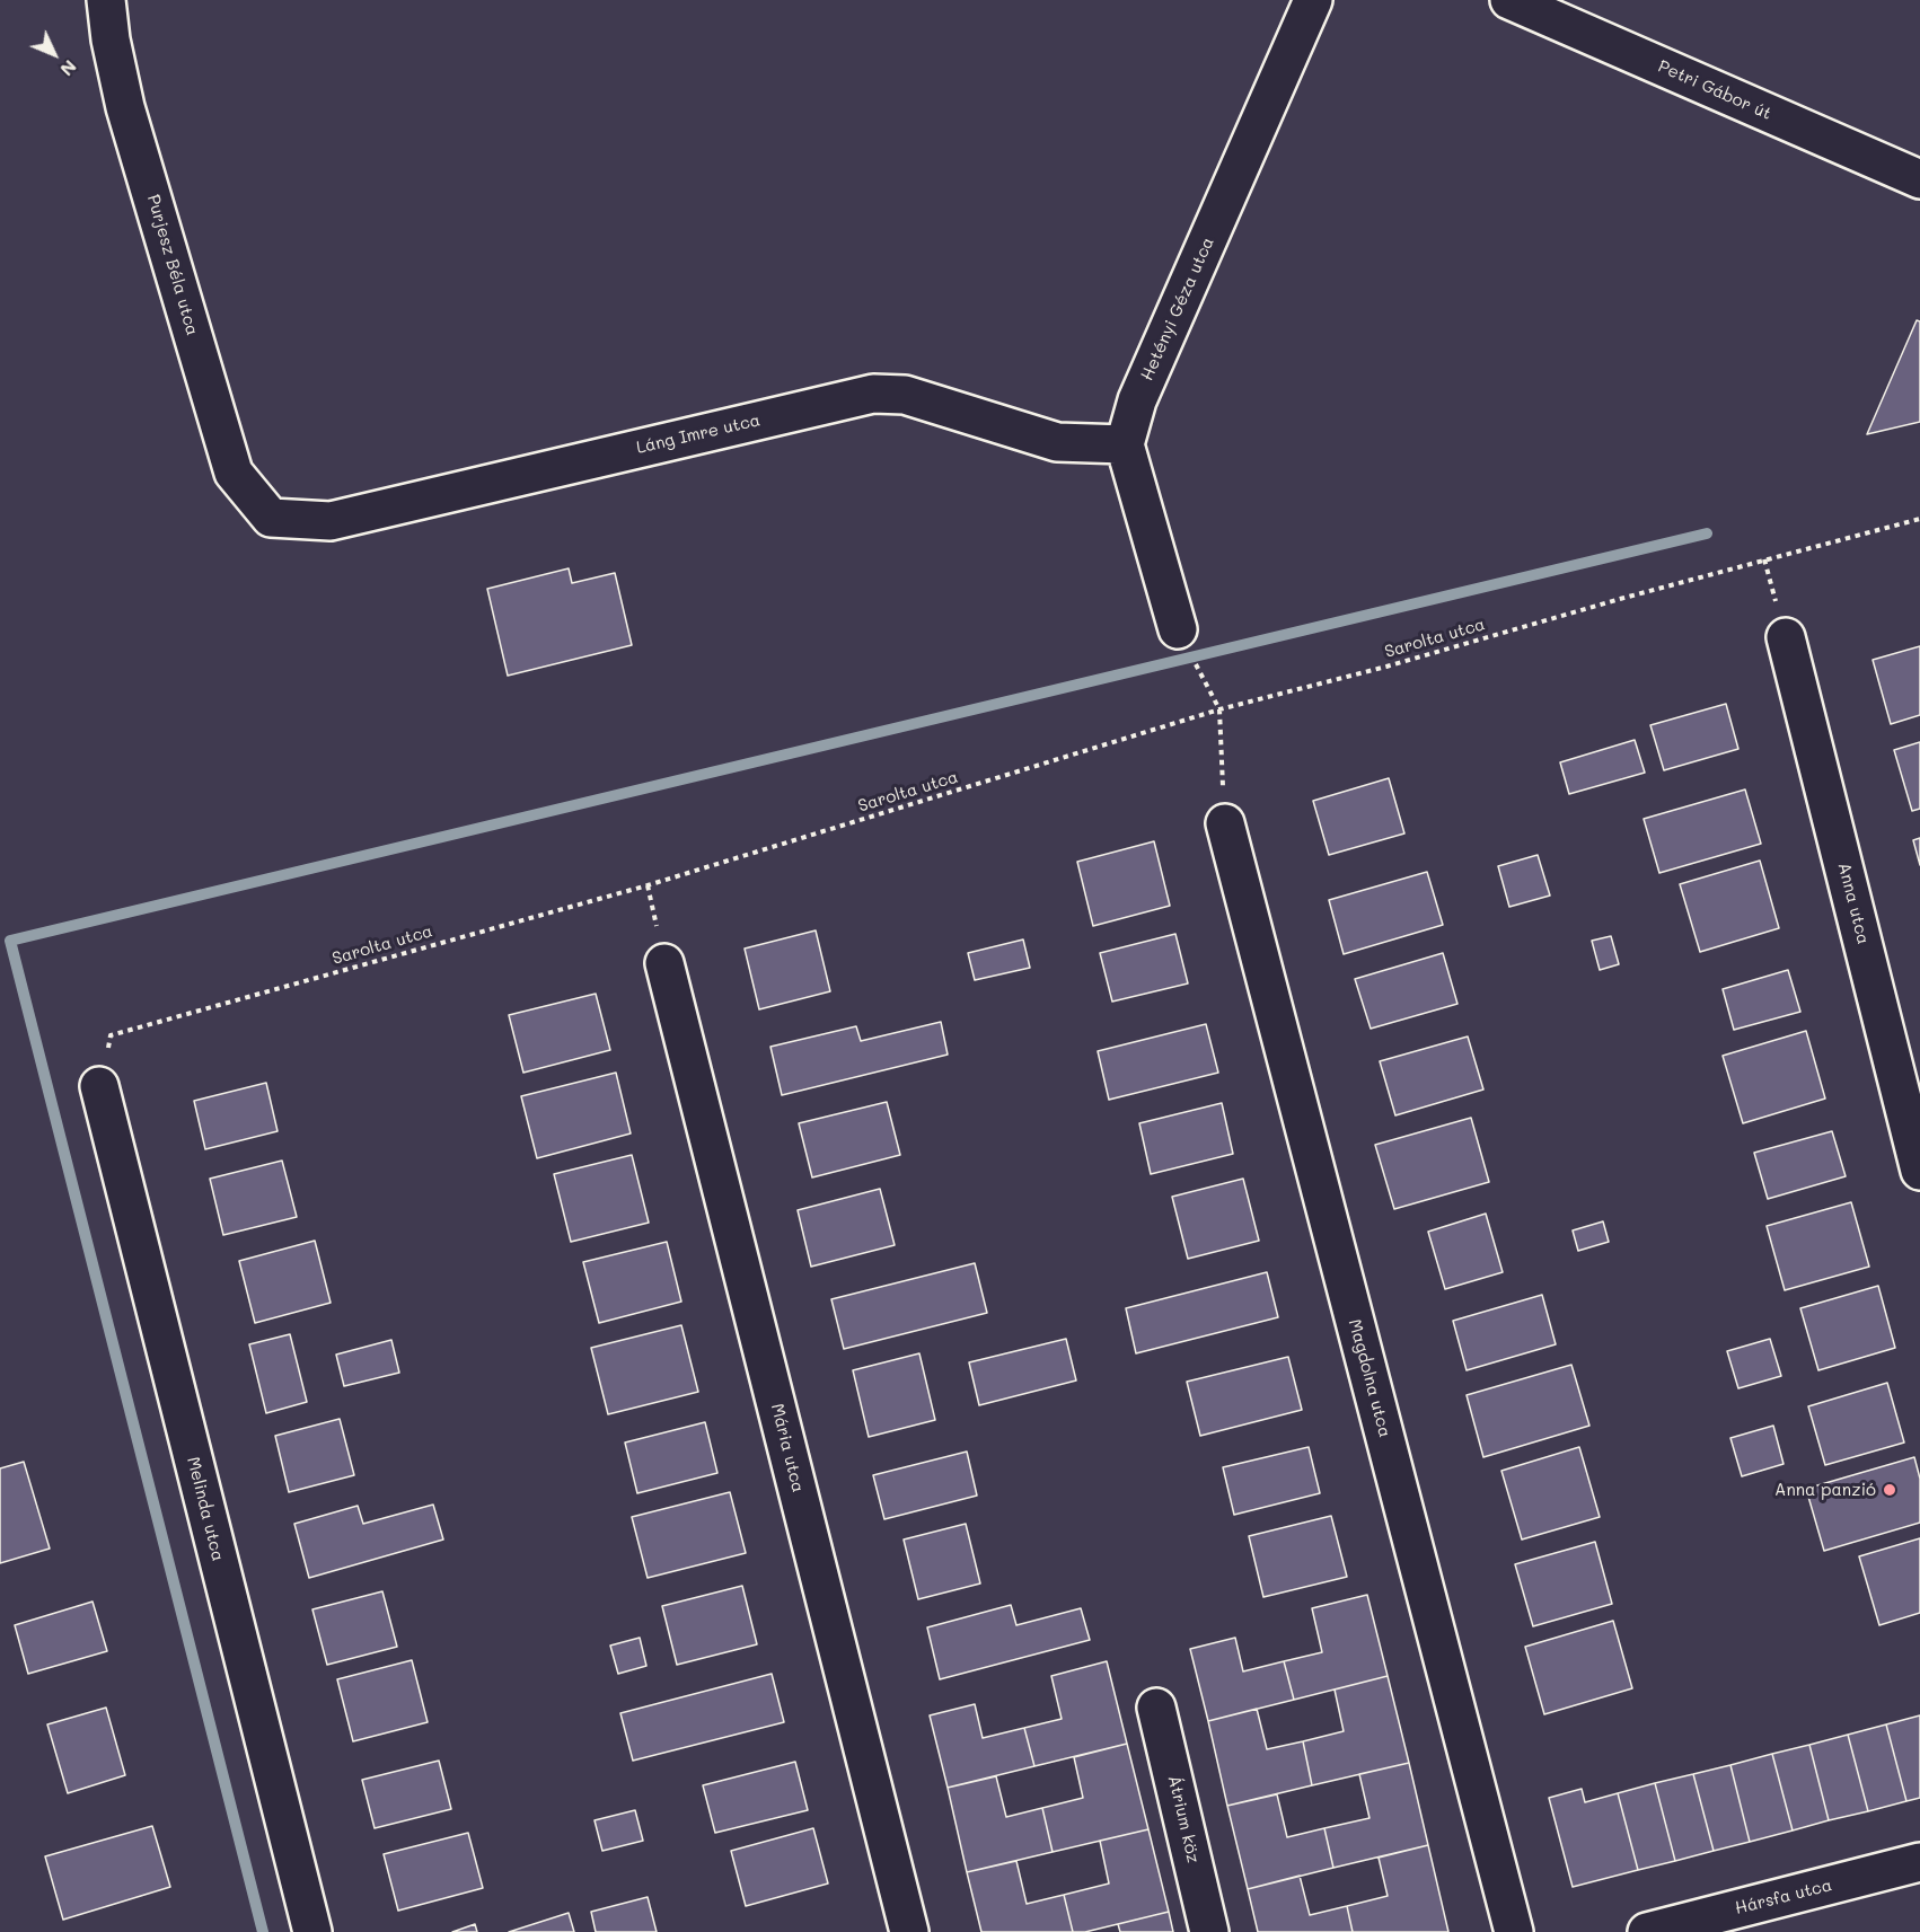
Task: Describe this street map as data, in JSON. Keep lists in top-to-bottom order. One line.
{"streets":{"street":["Petri Gábor út","Purjesz Béla utca","Hetényi Géza utca","Láng Imre utca","Anna utca","Magdolna utca","Mária utca","Melinda utca","Átrium köz","Hársfa utca"],"path":["Sarolta utca"]},"crossings":[["Purjesz Béla utca","Láng Imre utca"],["Hetényi Géza utca","Láng Imre utca"],["Sarolta utca","Melinda utca"]],"places":["Anna panzió"],"north":"bottom right"}
